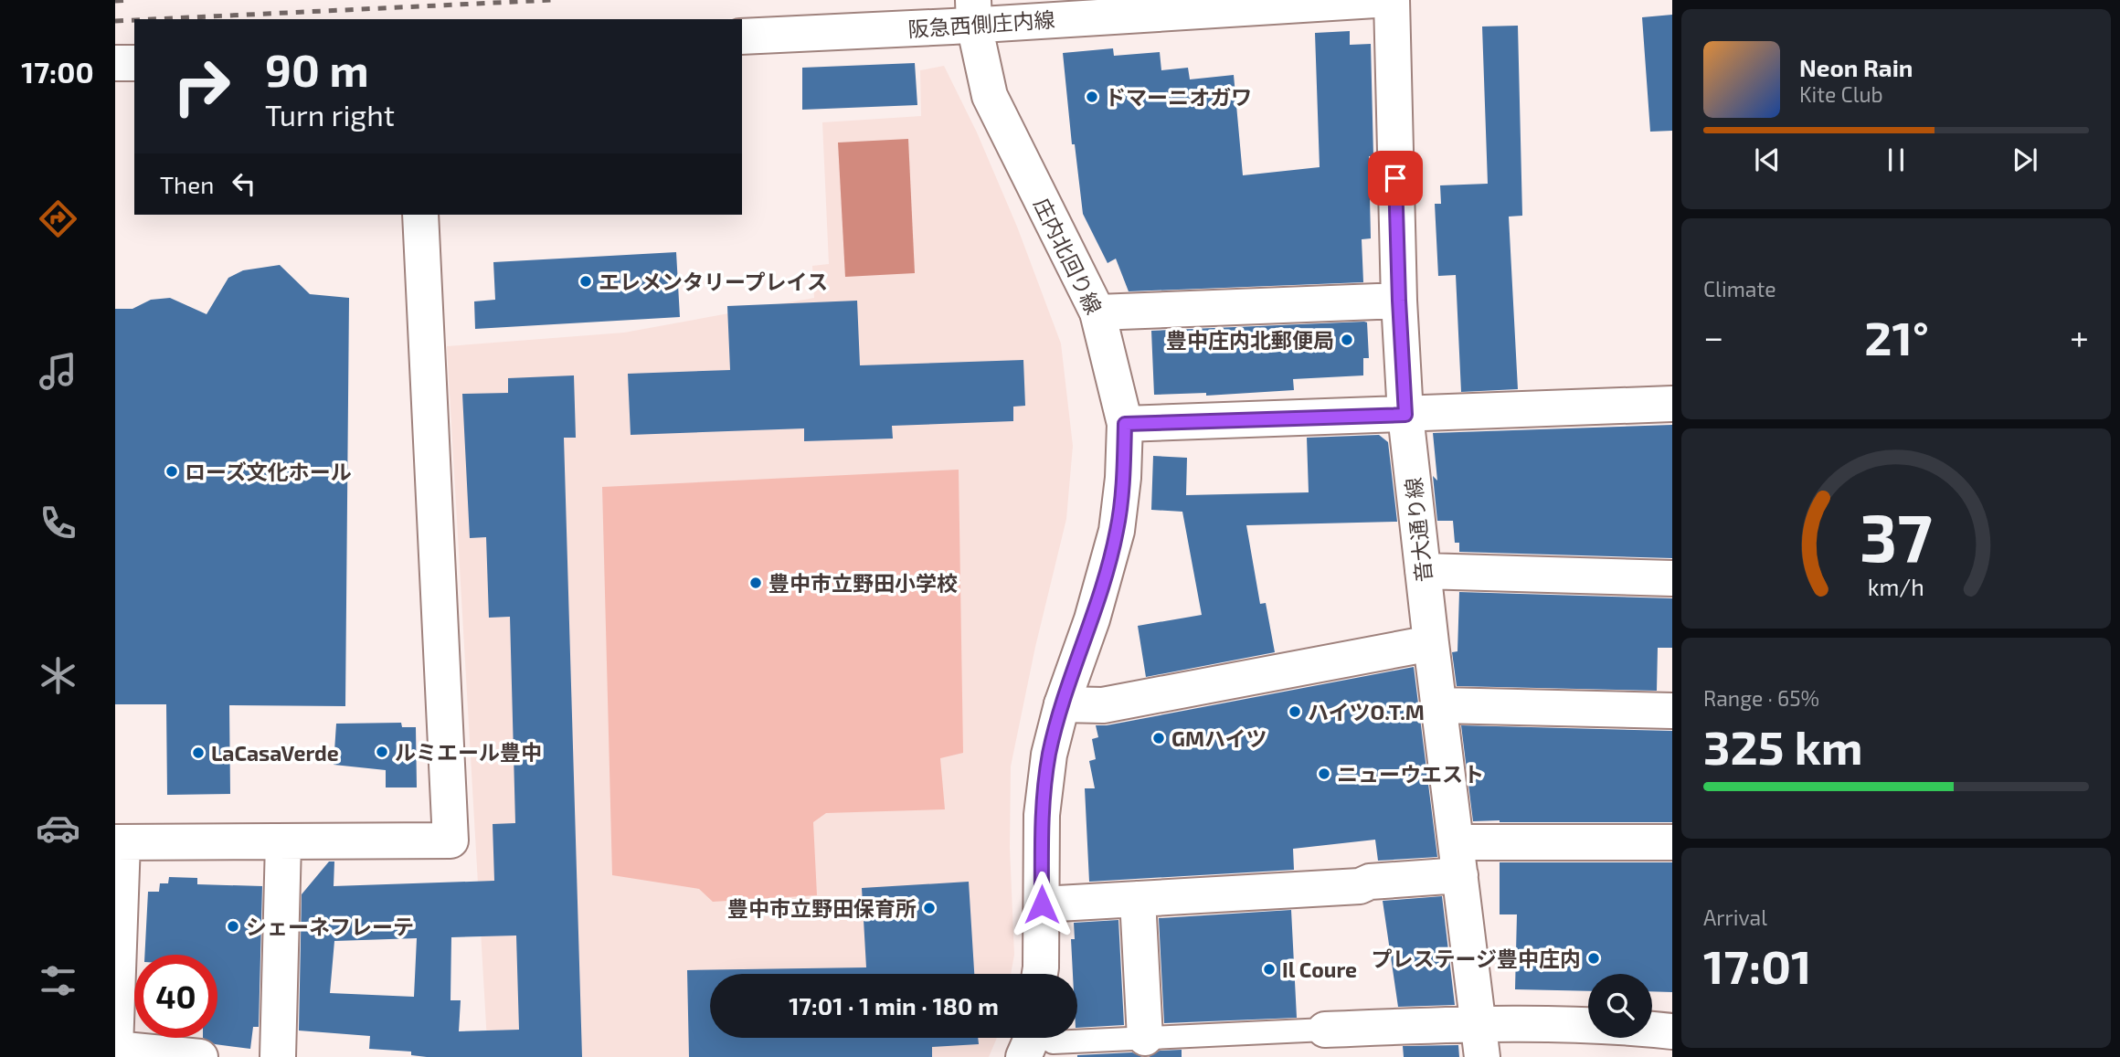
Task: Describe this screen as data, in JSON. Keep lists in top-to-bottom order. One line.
{"streets":{"street":["阪急西側庄内線","庄内北回り線","音大通り線"]},"crossings":[["阪急西側庄内線","庄内北回り線"]],"places":["ドマーニオガワ","エレメンタリープレイス","豊中庄内北郵便局","ローズ文化ホール","豊中市立野田小学校","ハイツO.T.M","GMハイツ","ルミエール豊中","LaCasaVerde","ニューウエスト","豊中市立野田保育所","シェーネフレーテ","プレステージ豊中庄内","Il Coure"],"page":{"tabs":"17:00","turn":["90 m","Turn right"],"song":["Neon Rain","Kite Club"],"then":"Then","tile":["Climate",["Range · 65%","325 km"],["Arrival","17:01"]],"heat":["−","21°","+"],"limit":"40","trip":"17:01 · 1 min · 180 m","gauge":["37","km/h"]}}
